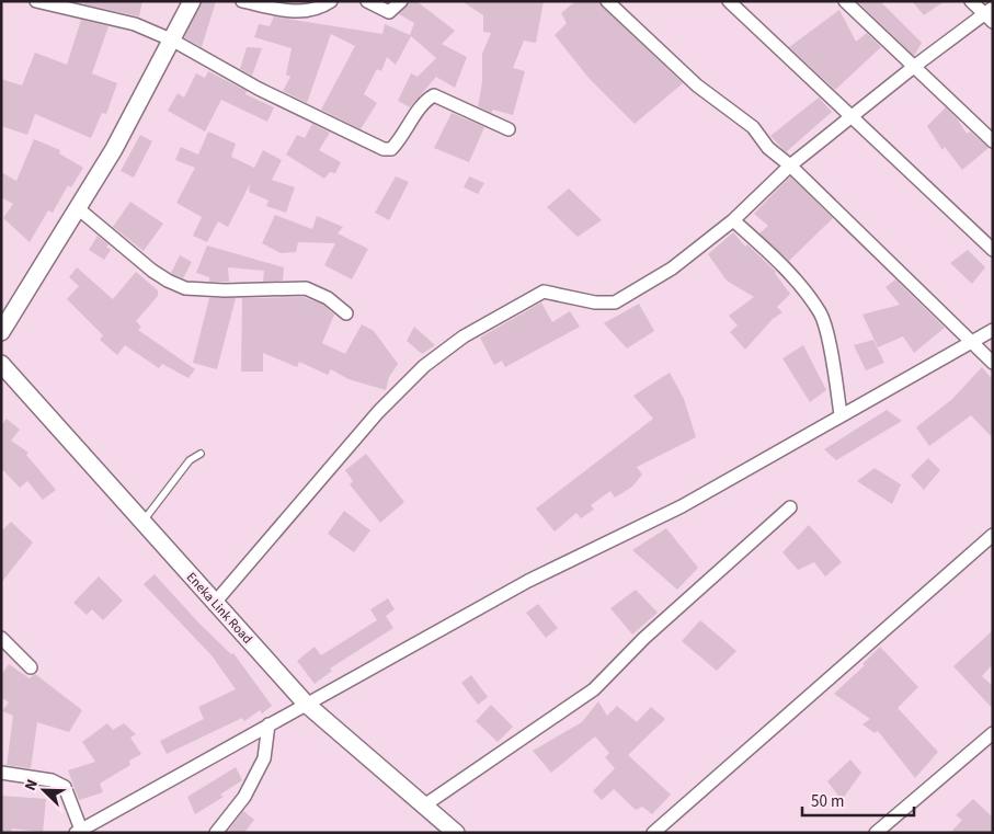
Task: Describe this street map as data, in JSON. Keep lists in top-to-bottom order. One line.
{"streets":{"street":["Eneka Link Road"]},"scale_bar":"50 m","north":"top left"}
